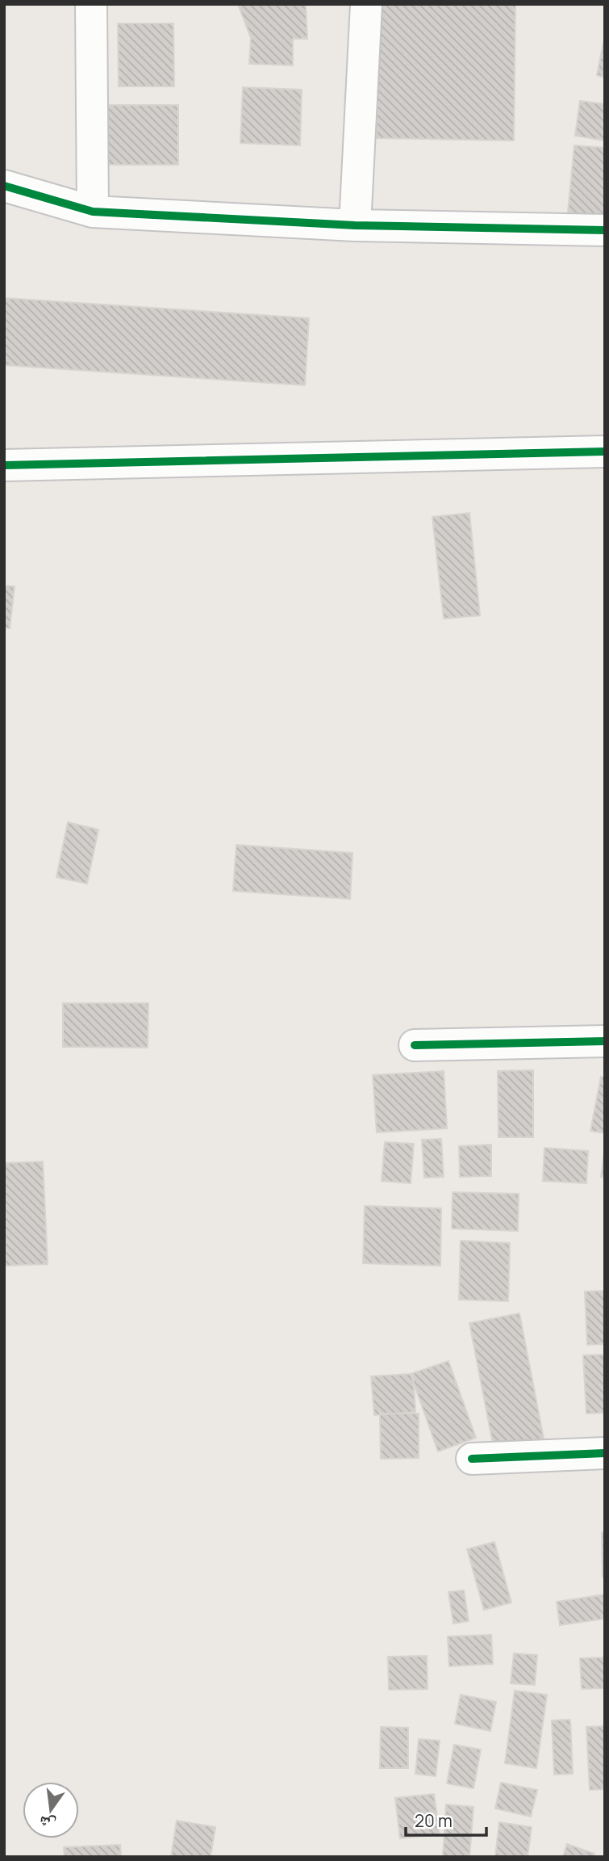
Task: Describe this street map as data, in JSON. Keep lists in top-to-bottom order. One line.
{"scale_bar":"20 m","north":"bottom"}
